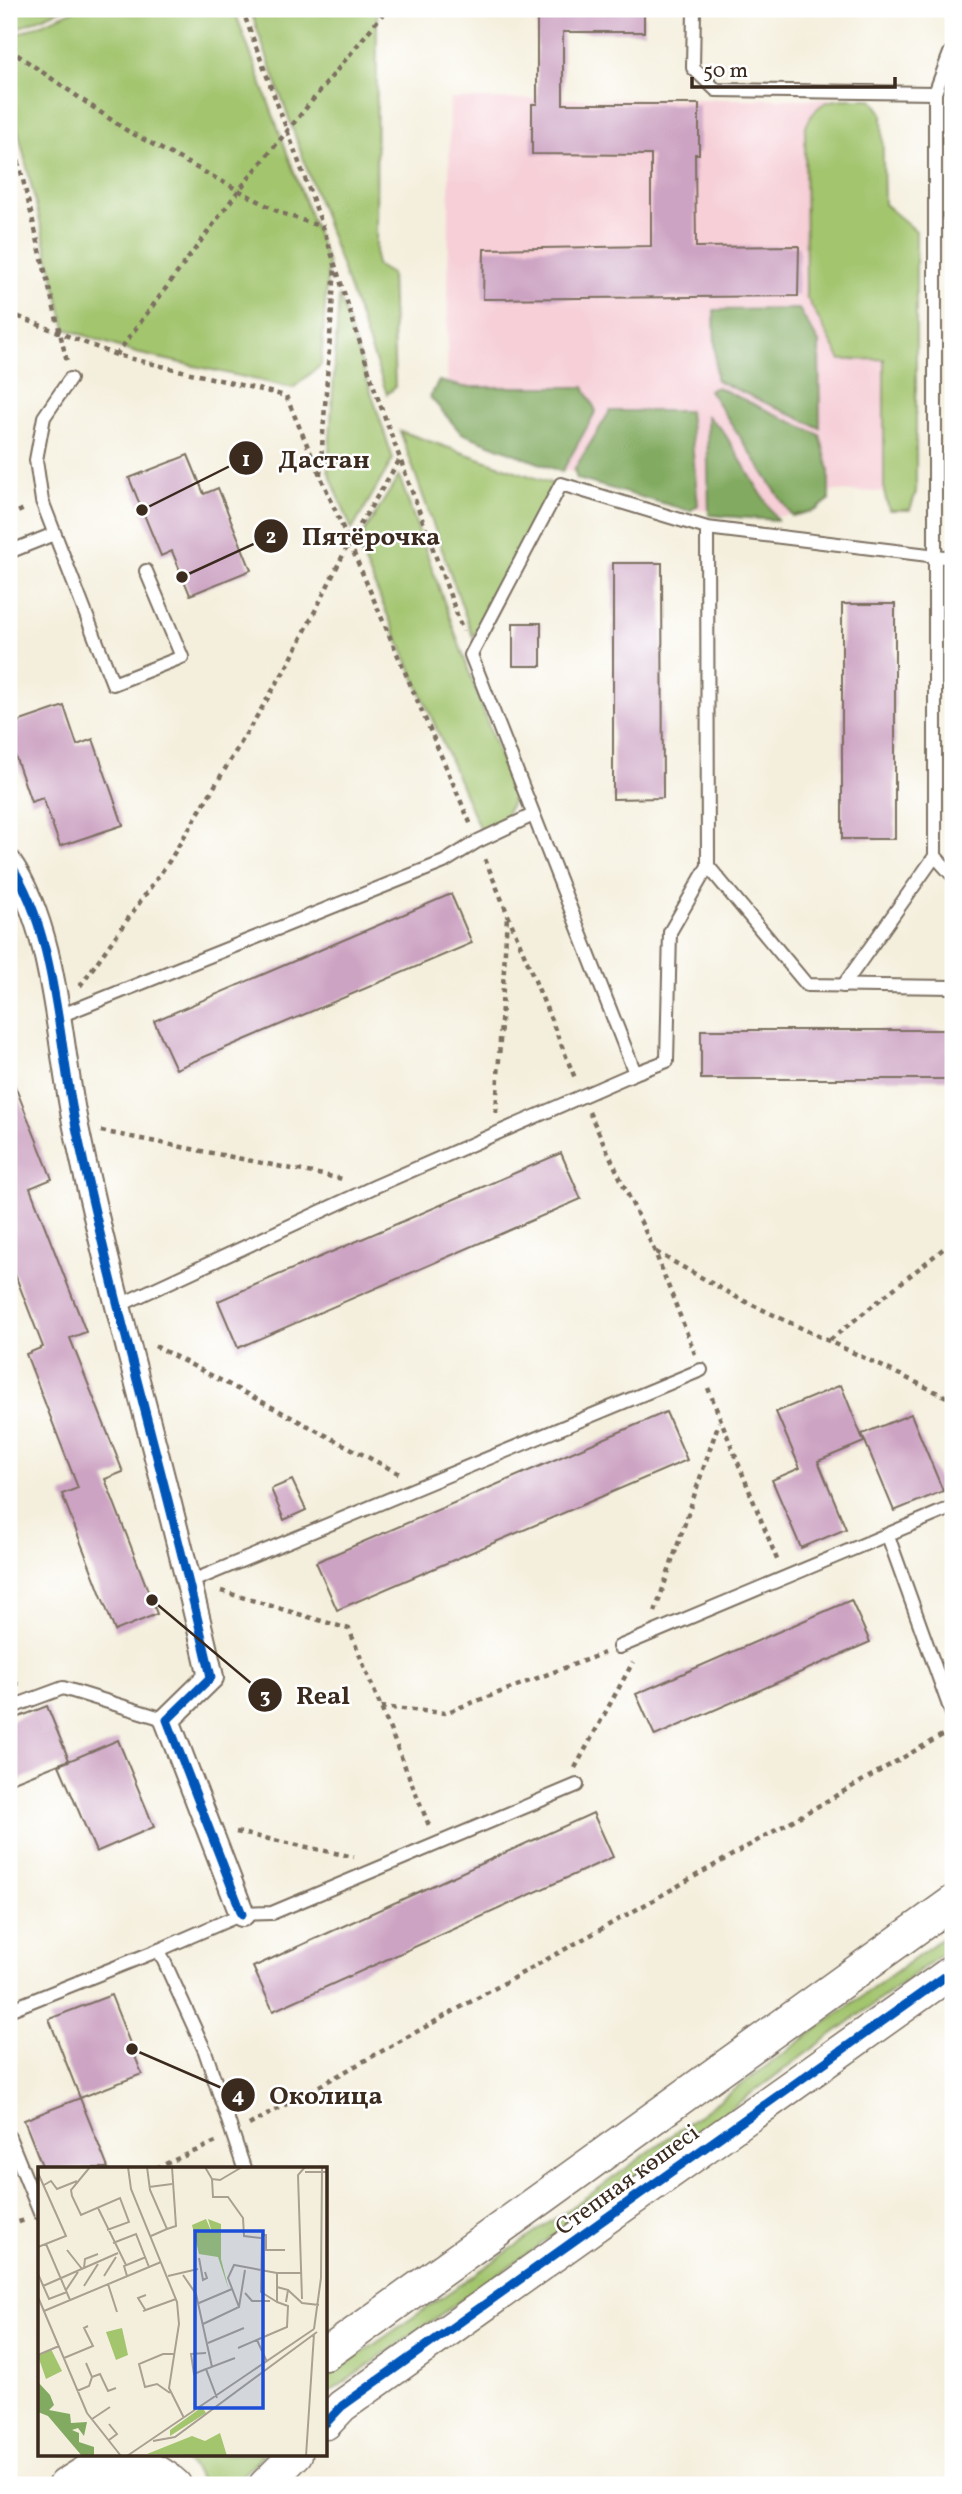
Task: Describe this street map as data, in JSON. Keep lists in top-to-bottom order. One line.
{"streets":{"street":["Степная көшесі"]},"places":["Дастан","Пятёрочка","Real","Околица"],"scale_bar":"50 m"}
